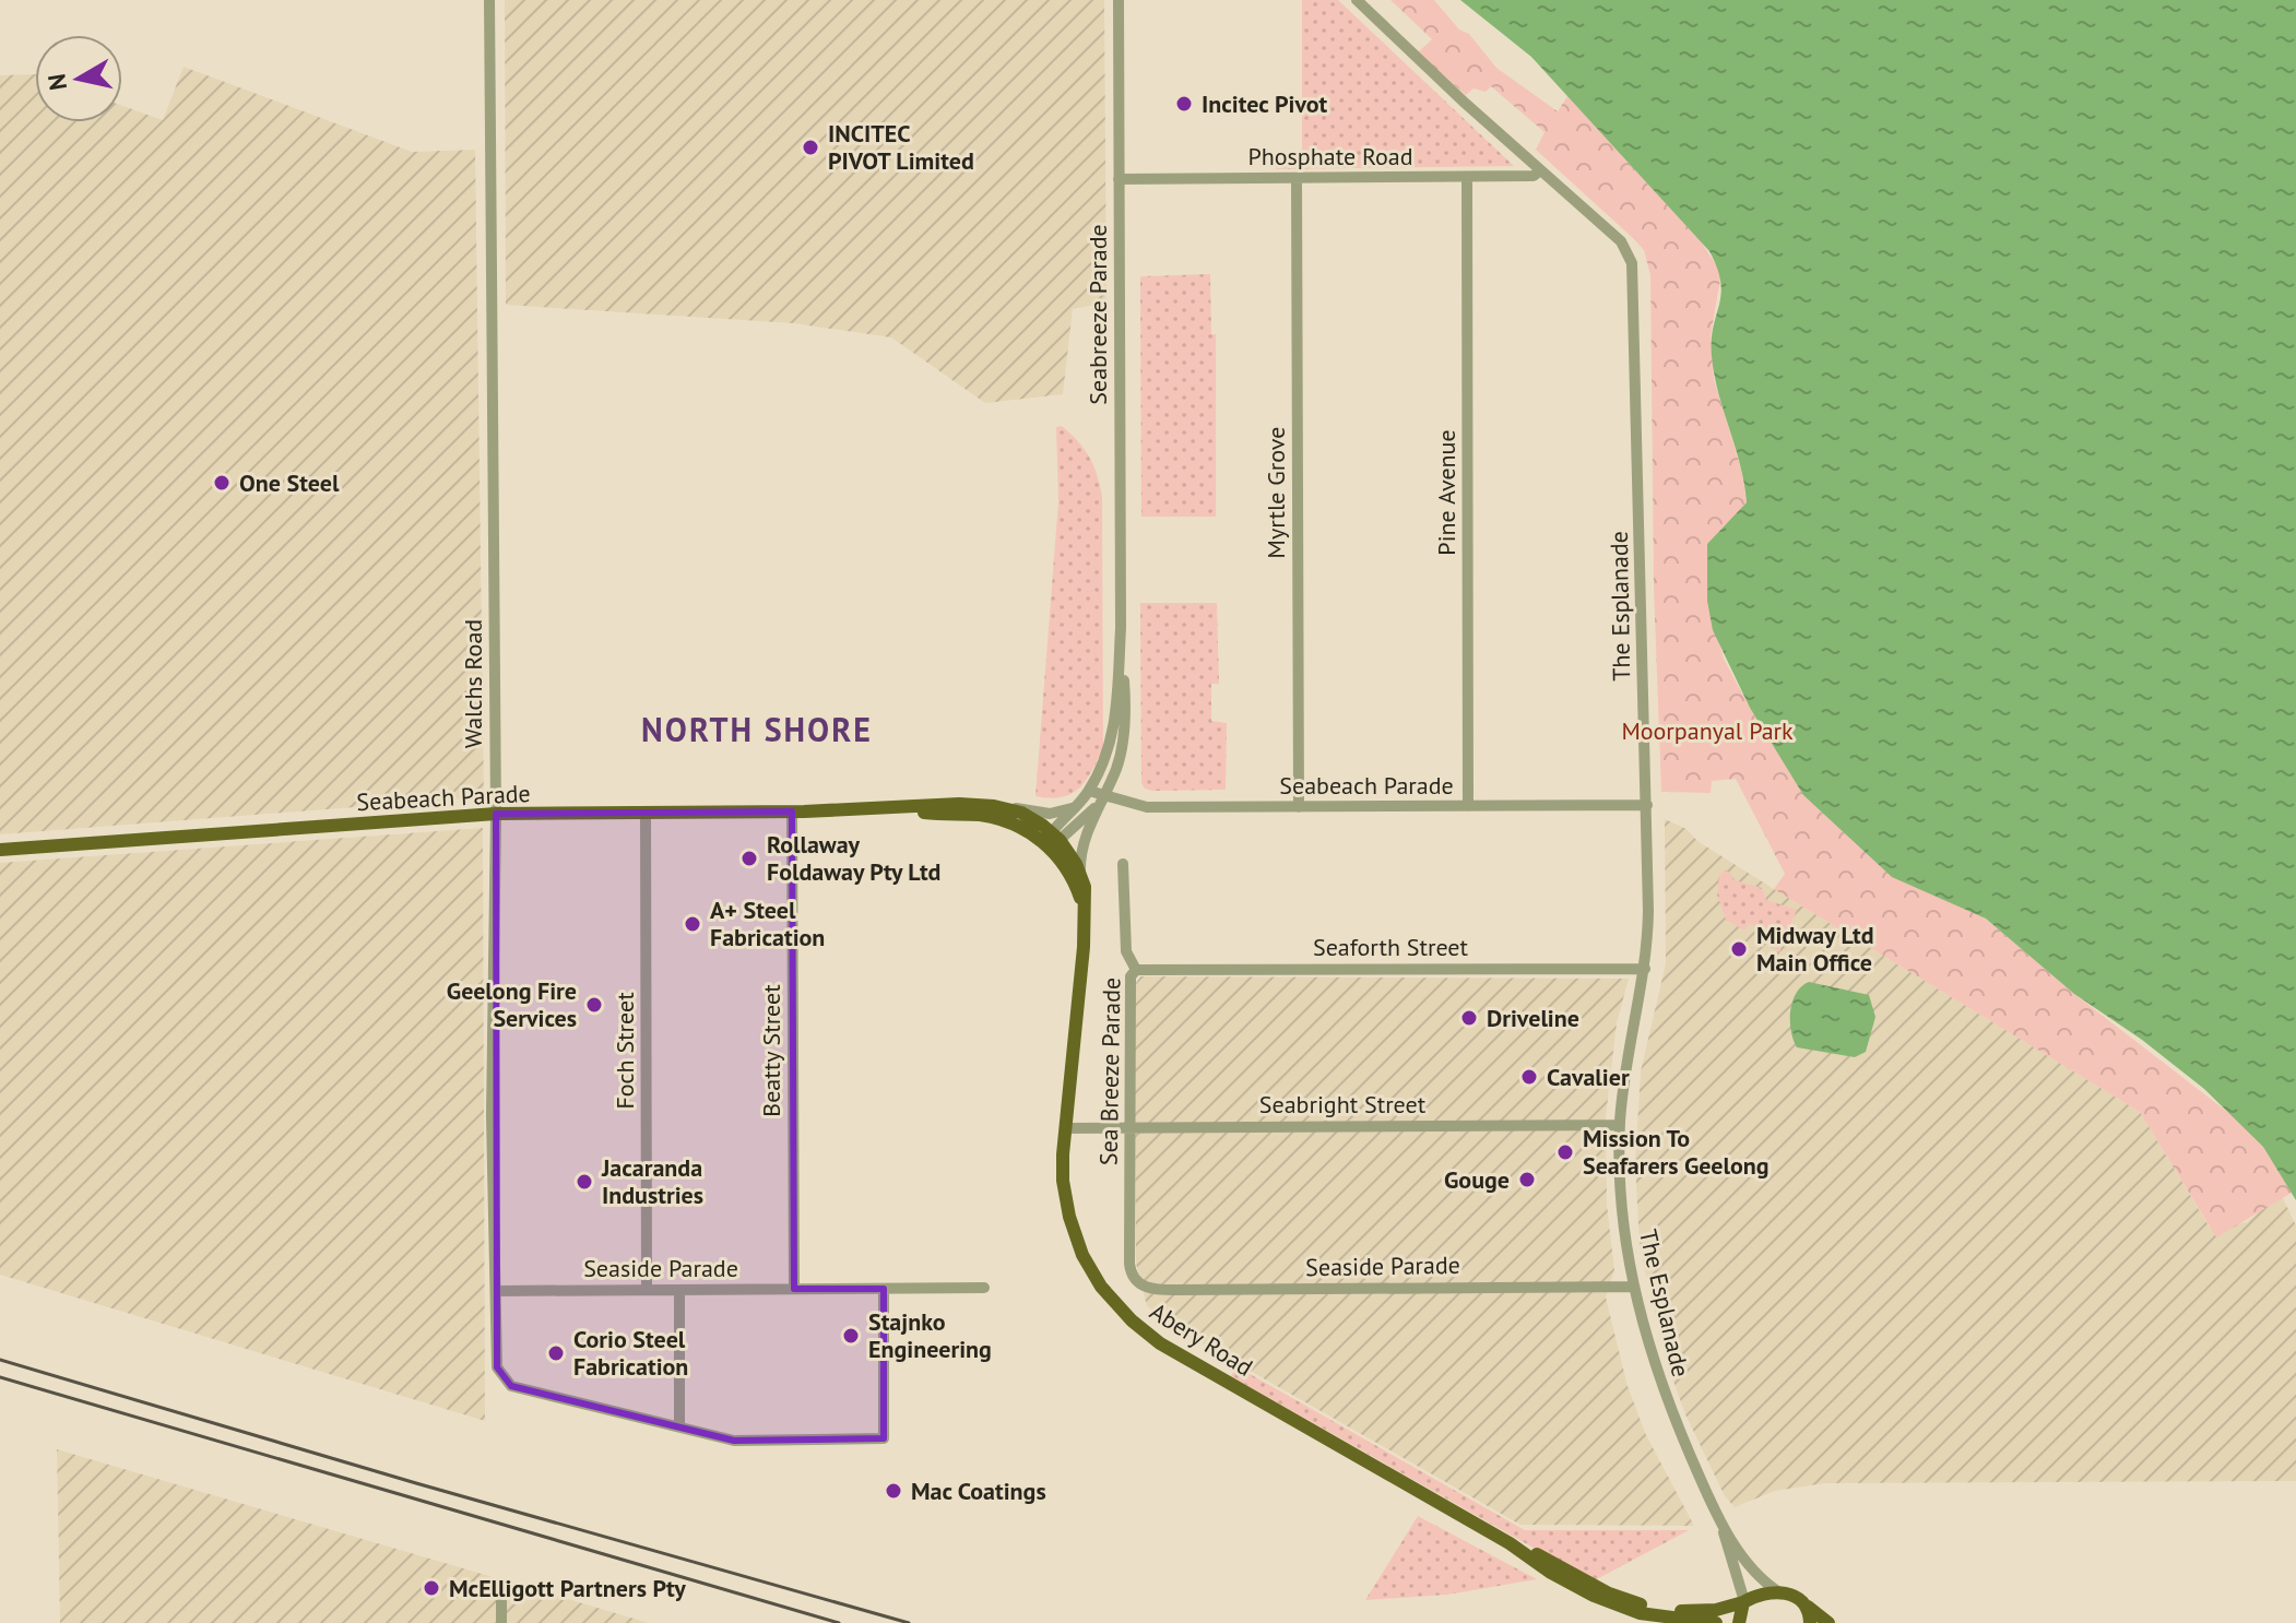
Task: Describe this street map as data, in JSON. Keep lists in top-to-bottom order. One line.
{"streets":{"main road":["Seabeach Parade","Abery Road"],"street":["Phosphate Road","Seabreeze Parade","Myrtle Grove","Pine Avenue","The Esplanade","Walchs Road","Seaforth Street","Foch Street","Beatty Street","Sea Breeze Parade","Seabright Street","Seaside Parade"]},"crossings":[["Phosphate Road","Seabreeze Parade"],["Phosphate Road","Myrtle Grove"],["Phosphate Road","Pine Avenue"],["Phosphate Road","The Esplanade"],["Seabreeze Parade","Seabeach Parade"],["Seabreeze Parade","Abery Road"],["Myrtle Grove","Seabeach Parade"],["Pine Avenue","Seabeach Parade"],["The Esplanade","Seabeach Parade"],["The Esplanade","Seaforth Street"],["The Esplanade","Seabright Street"],["The Esplanade","Seaside Parade"],["The Esplanade","Abery Road"],["Walchs Road","Seabeach Parade"],["Walchs Road","Seaside Parade"],["Seabeach Parade","Foch Street"],["Seabeach Parade","Beatty Street"],["Seabeach Parade","Abery Road"],["Seaforth Street","Sea Breeze Parade"],["Foch Street","Seaside Parade"],["Beatty Street","Seaside Parade"],["Sea Breeze Parade","Seabright Street"],["Sea Breeze Parade","Seaside Parade"],["Seabright Street","Abery Road"]],"districts":["NORTH SHORE"],"parks":["Moorpanyal Park"],"places":["Incitec Pivot","INCITEC PIVOT Limited","One Steel","Rollaway Foldaway Pty Ltd","A+ Steel Fabrication","Midway Ltd Main Office","Geelong Fire Services","Driveline","Cavalier","Mission To Seafarers Geelong","Gouge","Jacaranda Industries","Stajnko Engineering","Corio Steel Fabrication","Mac Coatings","McElligott Partners Pty"],"north":"left"}
